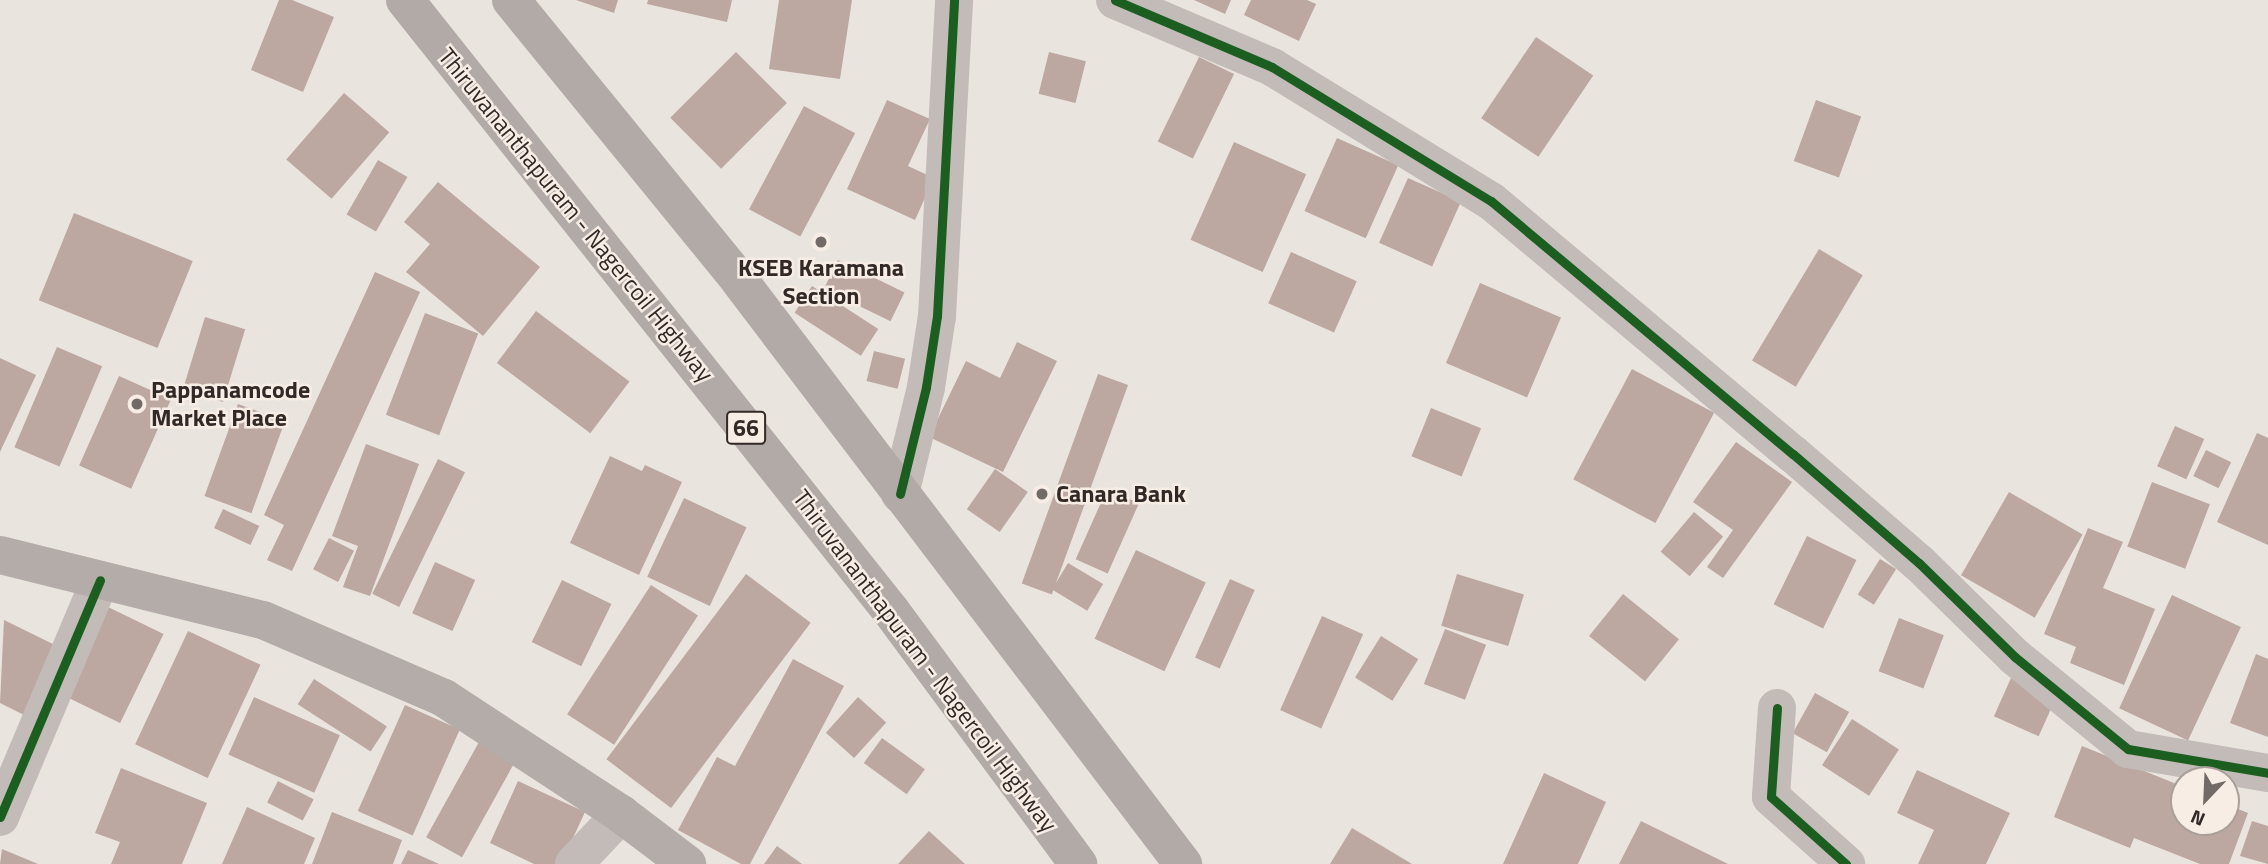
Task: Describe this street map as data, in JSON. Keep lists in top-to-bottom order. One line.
{"streets":{"main road":["Thiruvananthapuram - Nagercoil Highway","66"]},"places":["KSEB Karamana Section","Pappanamcode Market Place","Canara Bank"],"north":"bottom left"}
